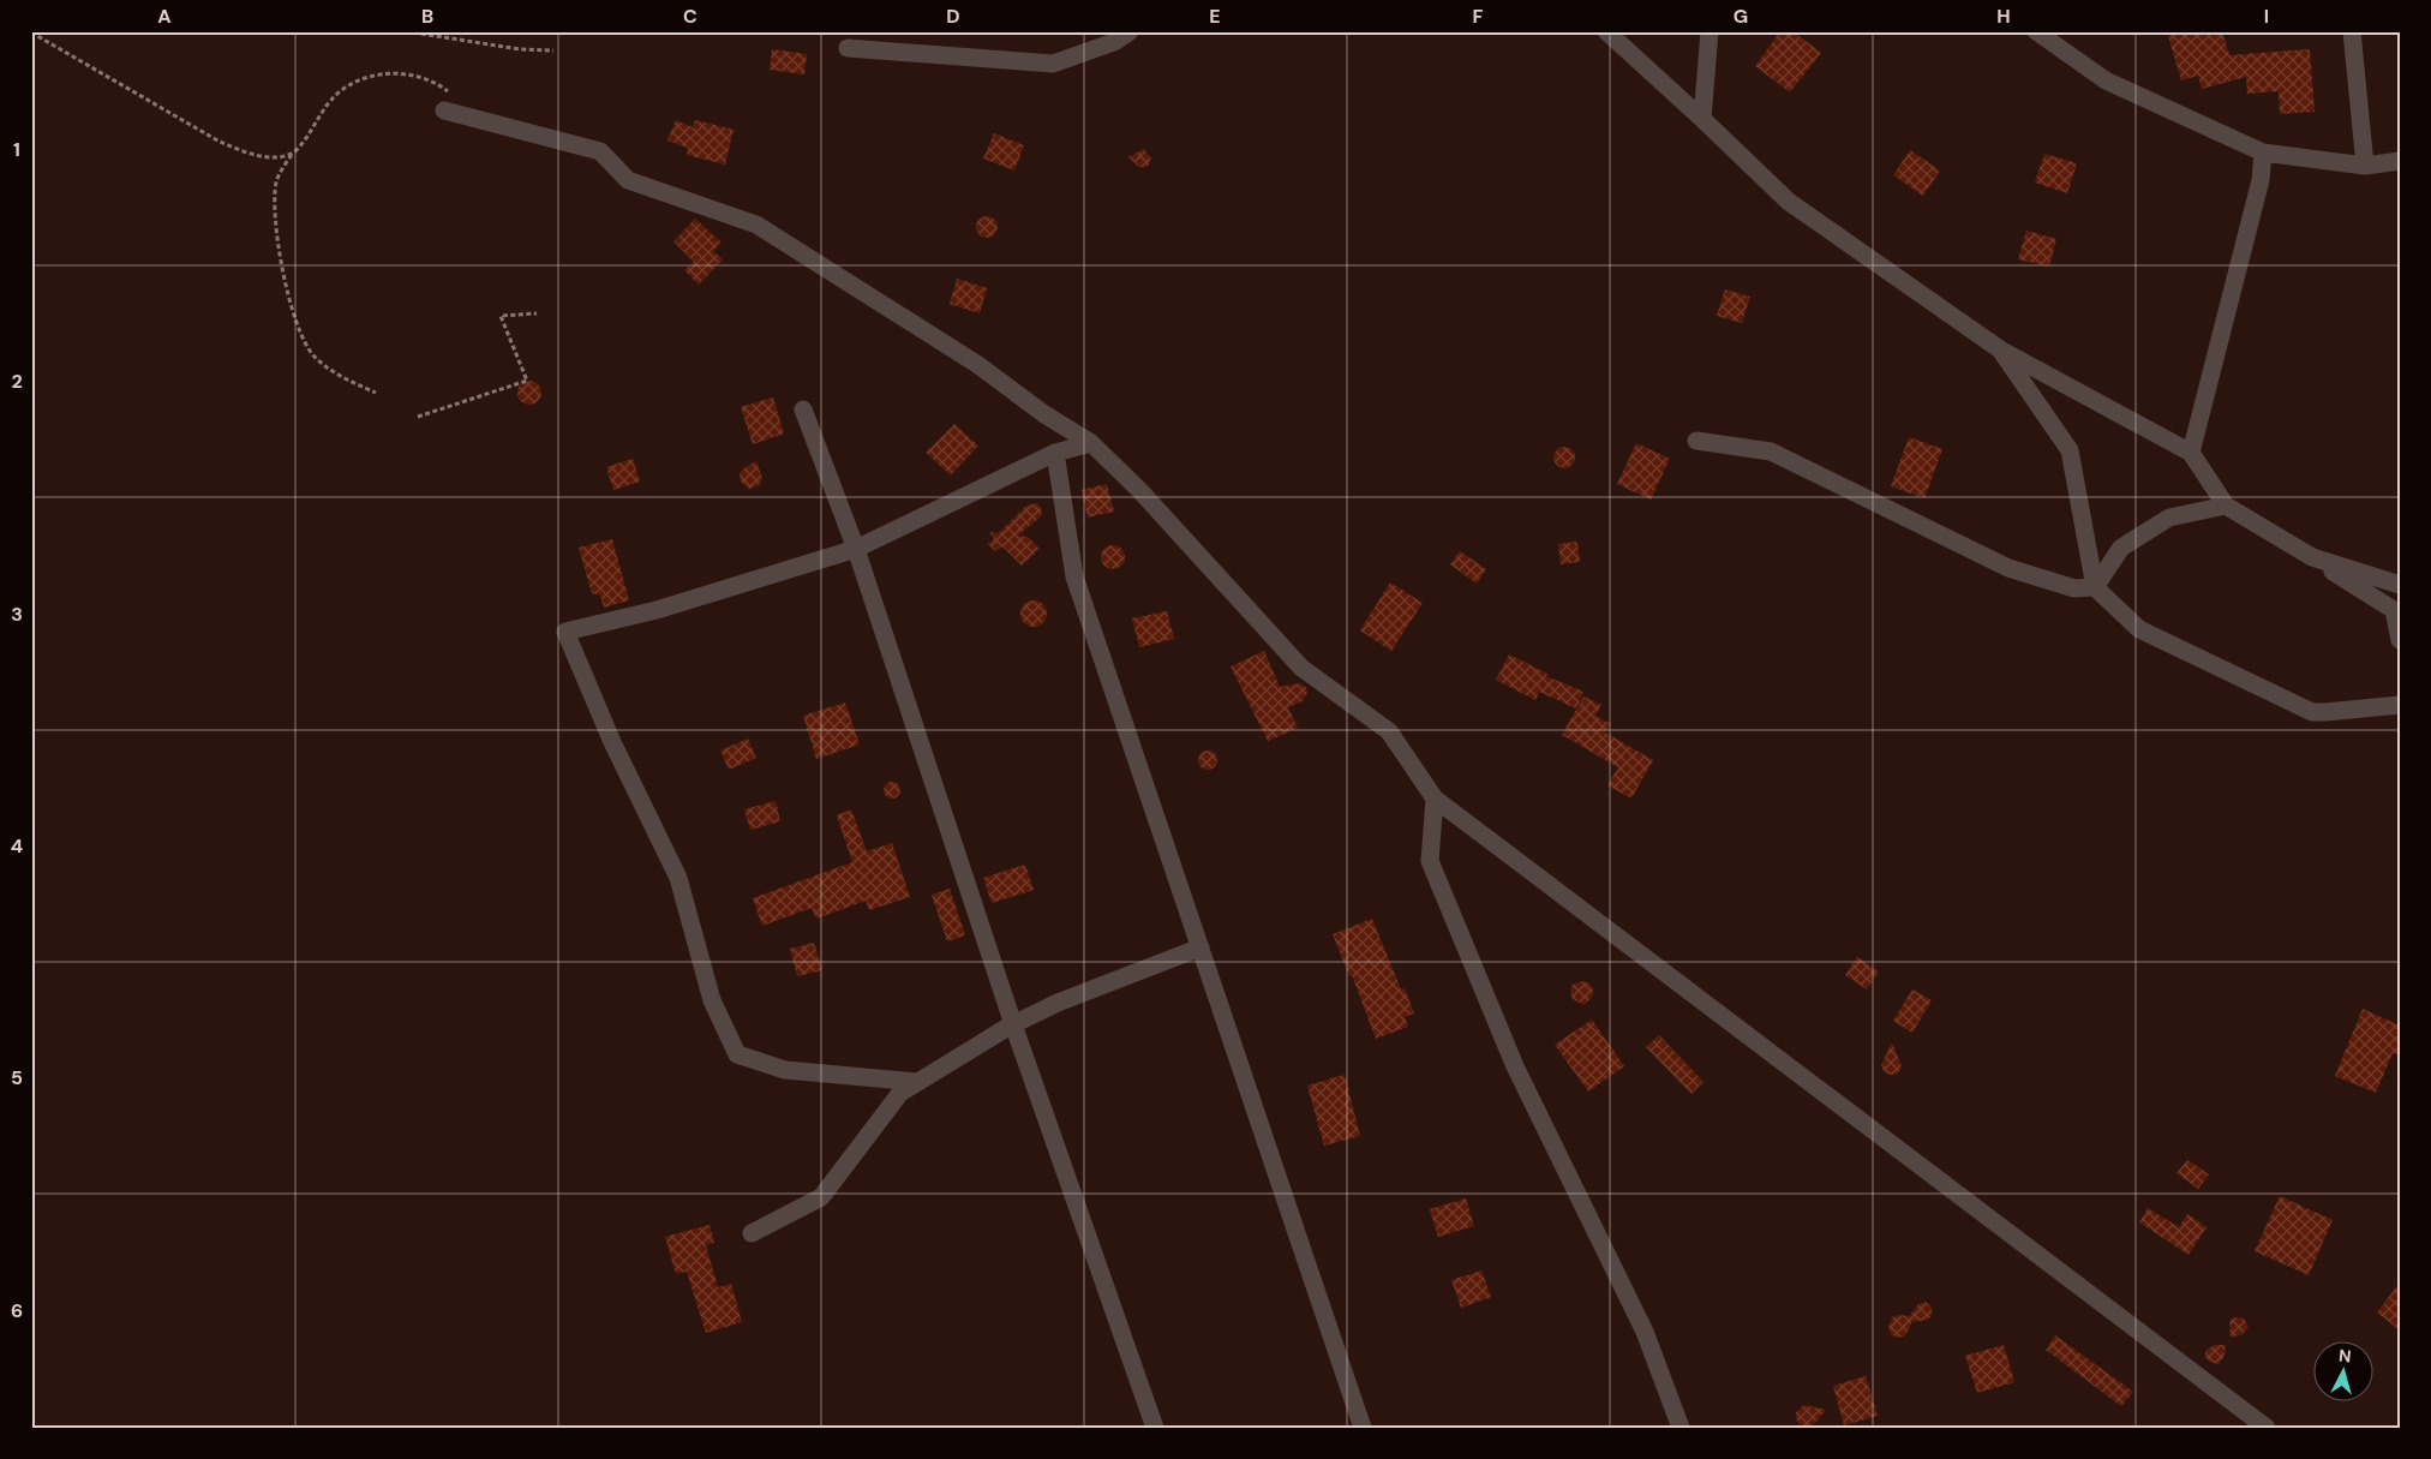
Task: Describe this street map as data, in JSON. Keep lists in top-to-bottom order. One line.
{"north":"top","grid":{"columns":["A","B","C","D","E","F","G","H","I"],"rows":["1","2","3","4","5","6"]}}
